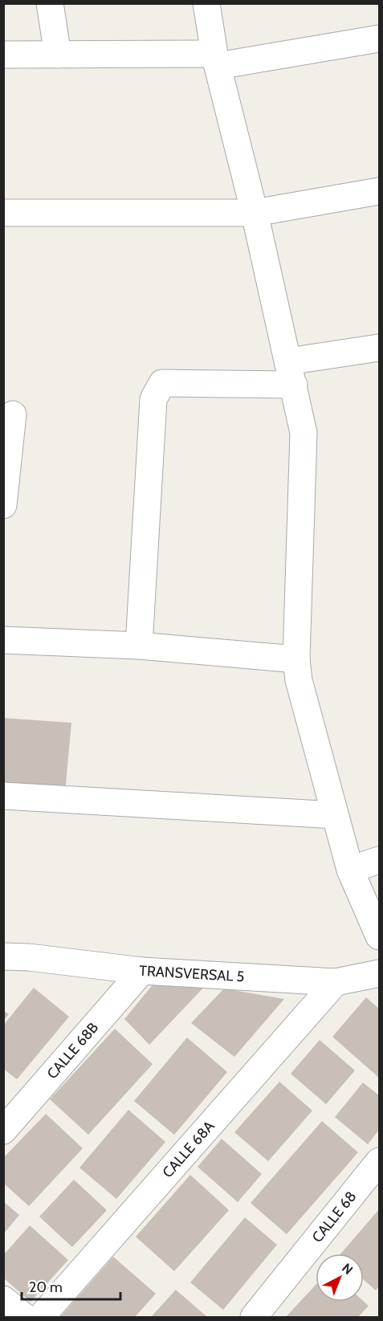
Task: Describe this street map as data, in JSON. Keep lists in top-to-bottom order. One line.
{"streets":{"street":["TRANSVERSAL 5","CALLE 68B","CALLE 68A","CALLE 68"]},"crossings":[["TRANSVERSAL 5","CALLE 68B"],["TRANSVERSAL 5","CALLE 68A"]],"scale_bar":"20 m","north":"top right"}
